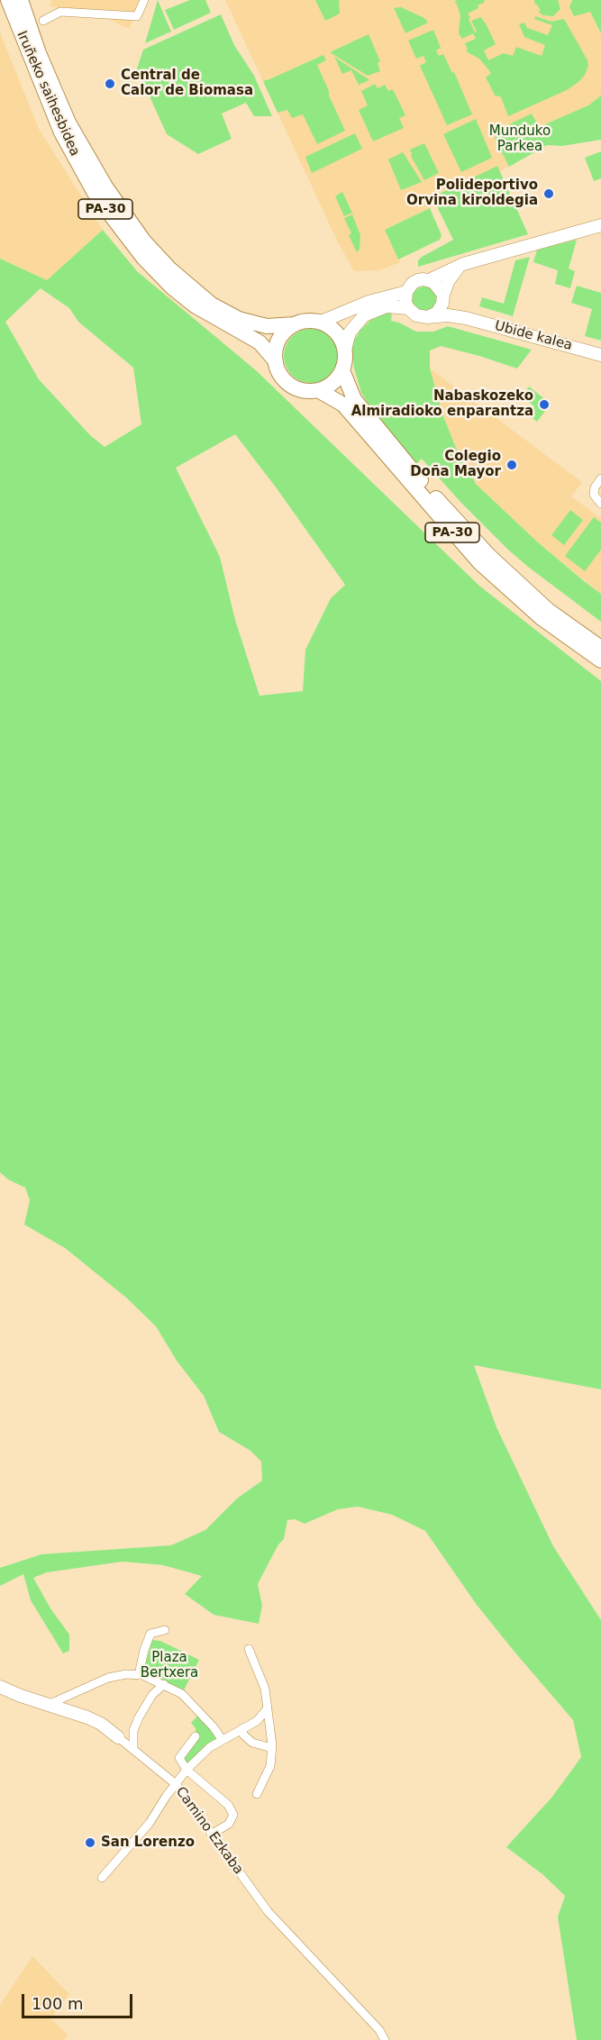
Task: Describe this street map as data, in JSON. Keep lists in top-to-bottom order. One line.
{"streets":{"highway":["Iruñeko saihesbidea","PA-30"],"main road":["Ubide kalea"],"street":["Camino Ezkaba"]},"crossings":[["Iruñeko saihesbidea","PA-30"]],"parks":["Munduko Parkea","Plaza Bertxera"],"places":["Central de Calor de Biomasa","Polideportivo Orvina kiroldegia","Nabaskozeko Almiradioko enparantza","Colegio Doña Mayor","San Lorenzo"],"scale_bar":"100 m"}
